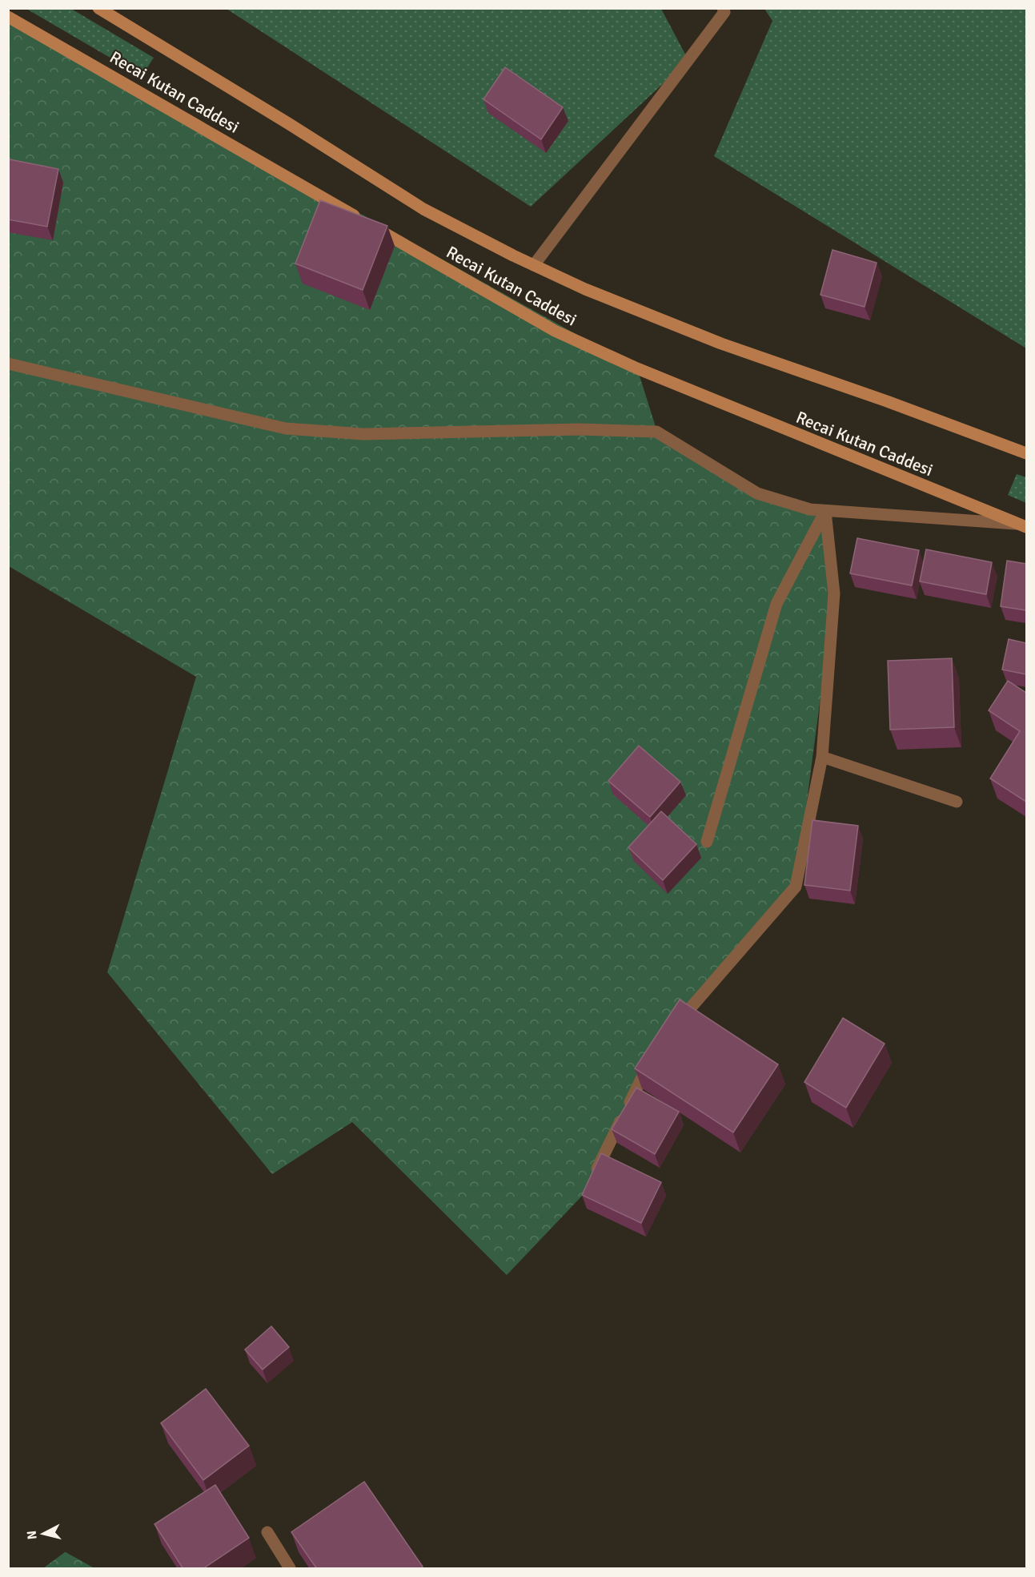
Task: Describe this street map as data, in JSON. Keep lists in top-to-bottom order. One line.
{"streets":{"main road":["Recai Kutan Caddesi"]},"north":"left"}
